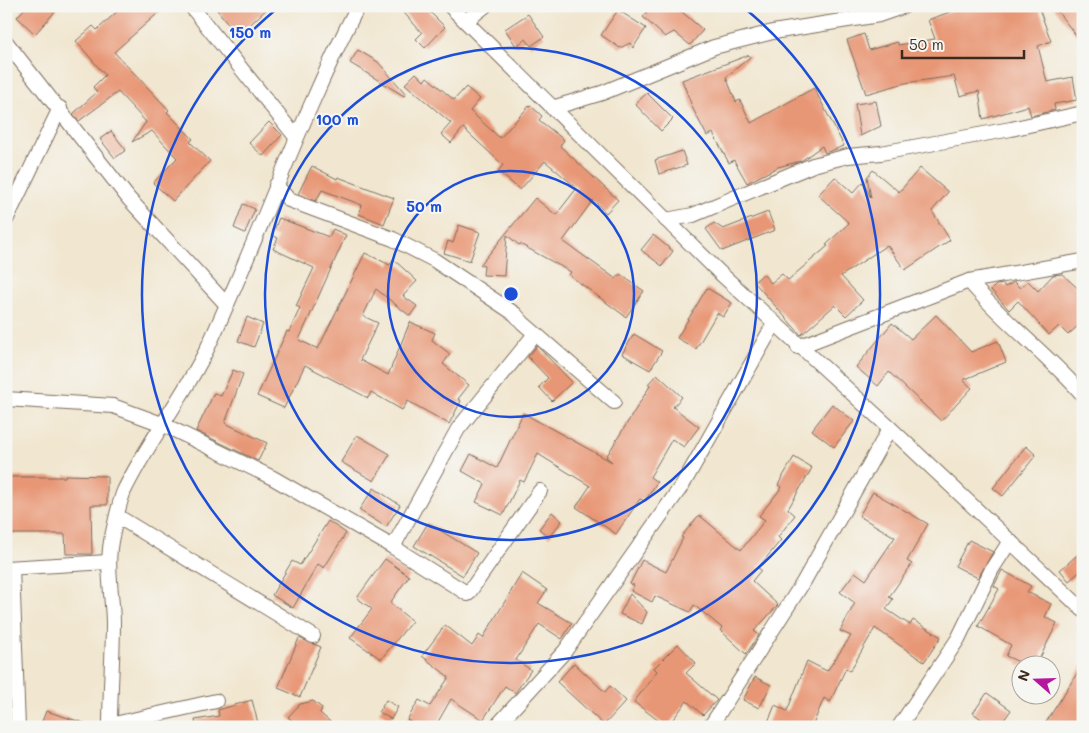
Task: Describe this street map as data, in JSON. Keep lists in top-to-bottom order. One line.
{"scale_bar":"50 m","north":"left","rings":["150 m","100 m","50 m"]}
